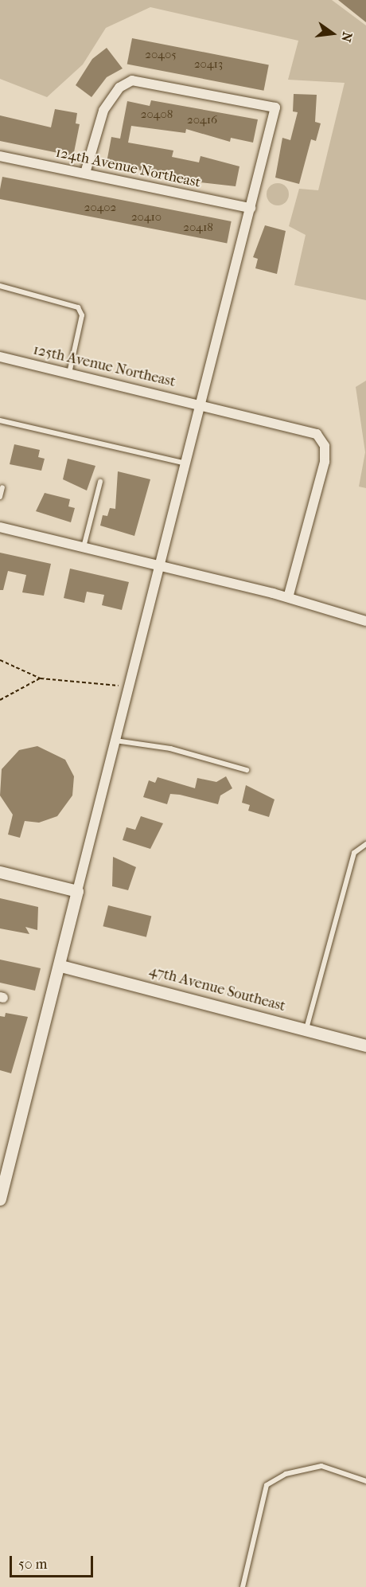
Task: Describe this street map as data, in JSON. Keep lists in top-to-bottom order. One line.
{"streets":{"street":["124th Avenue Northeast","125th Avenue Northeast","47th Avenue Southeast"]},"house_numbers":["20405","20413","20408","20416","20402","20410","20418"],"scale_bar":"50 m","north":"right"}
